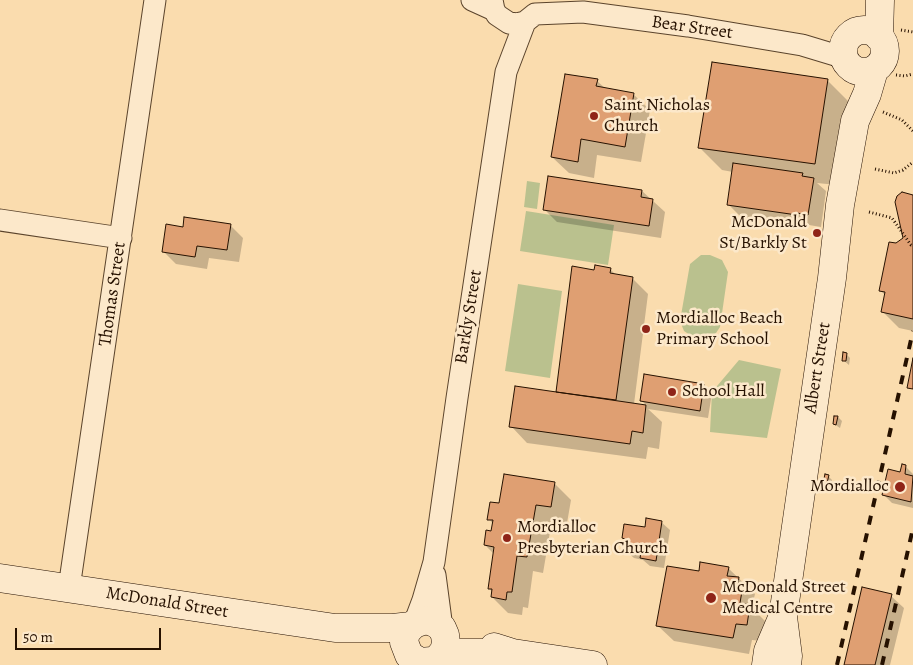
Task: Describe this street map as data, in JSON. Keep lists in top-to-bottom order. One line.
{"streets":{"street":["Bear Street","Thomas Street","Barkly Street","Albert Street","McDonald Street"]},"crossings":[["Bear Street","Barkly Street"],["Bear Street","Albert Street"],["Thomas Street","McDonald Street"],["Barkly Street","McDonald Street"]],"places":["Saint Nicholas Church","McDonald St/Barkly St","Mordialloc Beach Primary School","School Hall","Mordialloc","Mordialloc Presbyterian Church","McDonald Street Medical Centre"],"scale_bar":"50 m"}
